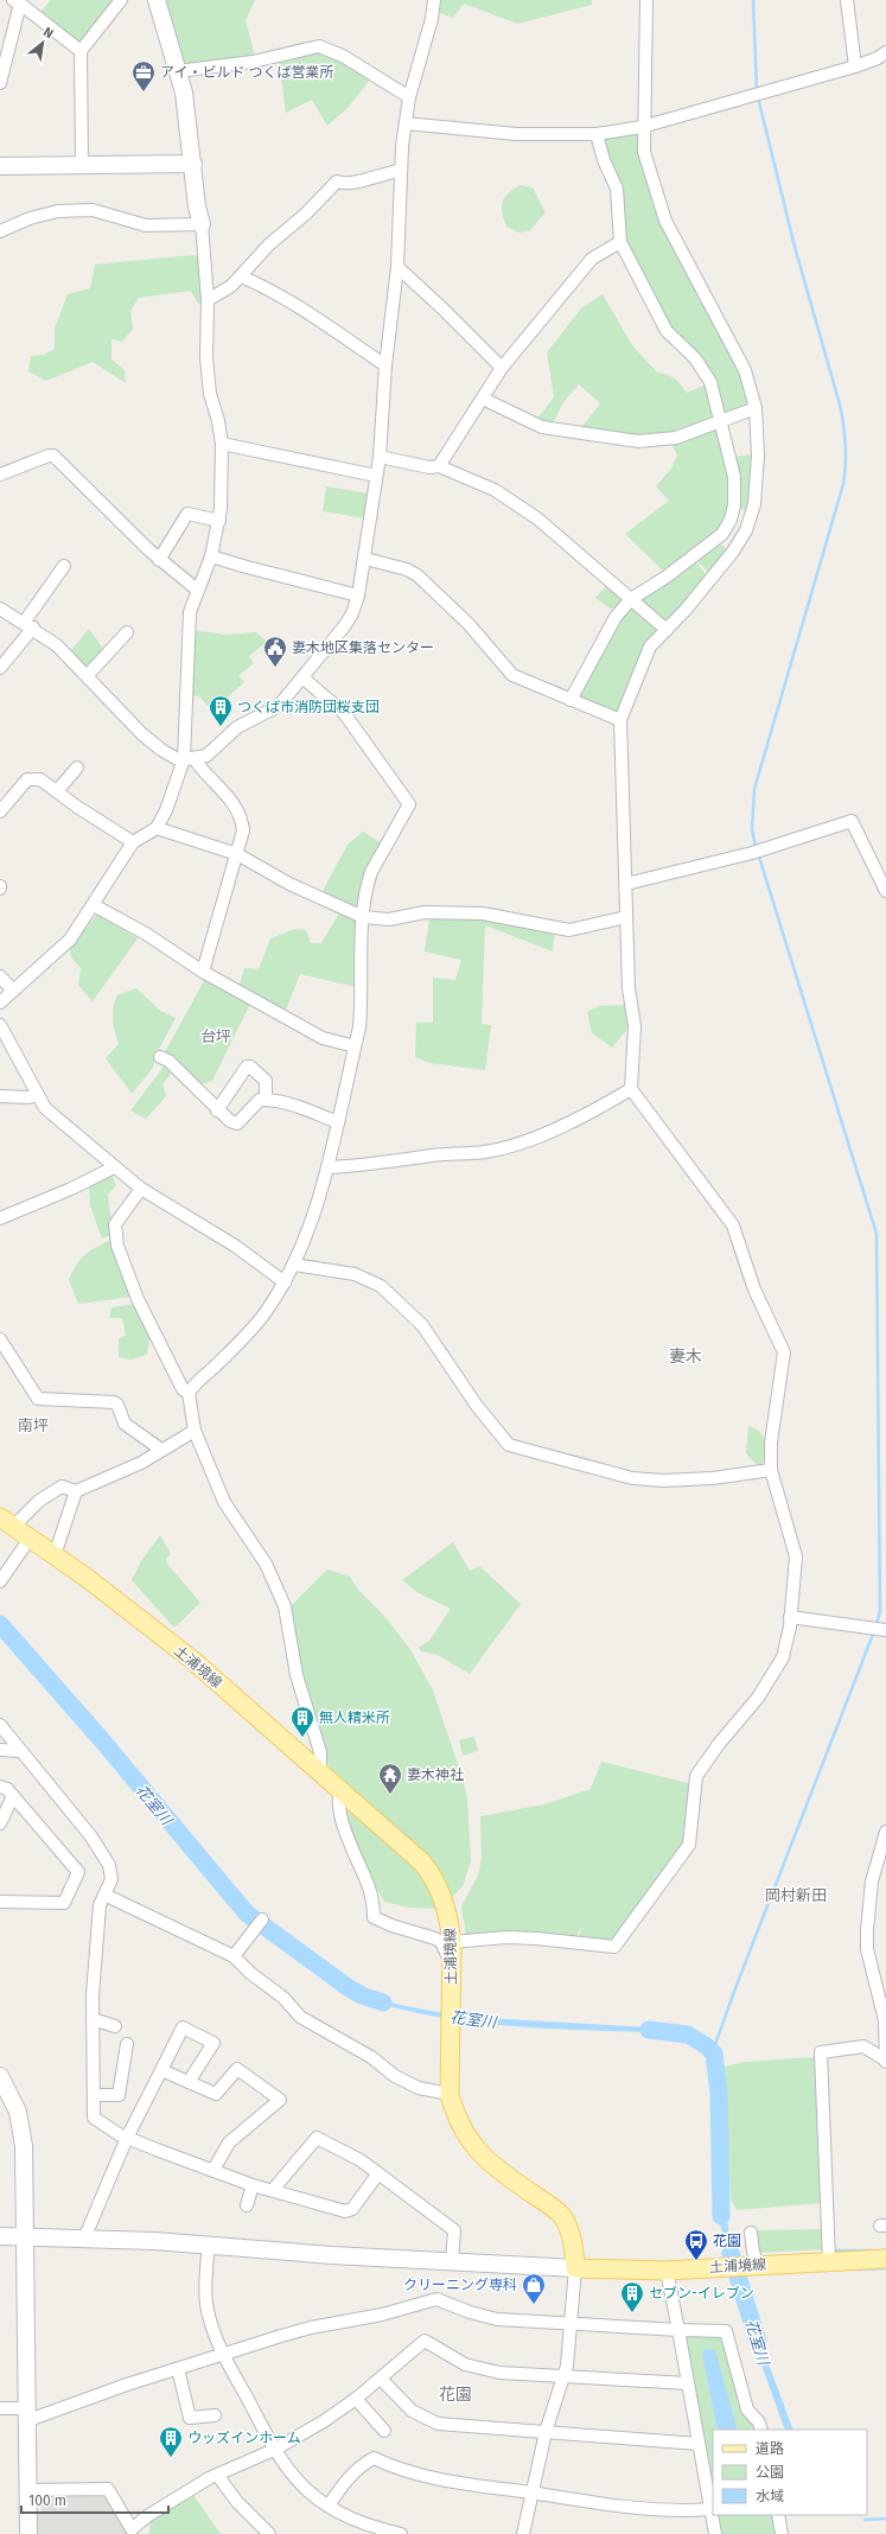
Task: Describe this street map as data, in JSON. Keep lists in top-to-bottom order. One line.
{"streets":{"main road":["土浦境線"]},"districts":["台坪","妻木","南坪","岡村新田","花園"],"water":["花室川"],"places":{"office":["アイ・ビルド つくば営業所"],"public building":["妻木地区集落センター"],"building":["つくば市消防団桜支団","無人精米所","セブン-イレブン","ウッズインホーム"],"temple":["妻木神社"],"bus stop":["花園"],"shop":["クリーニング専科"]},"legend":["道路","公園","水域"],"scale_bar":"100 m","north":"top right"}
